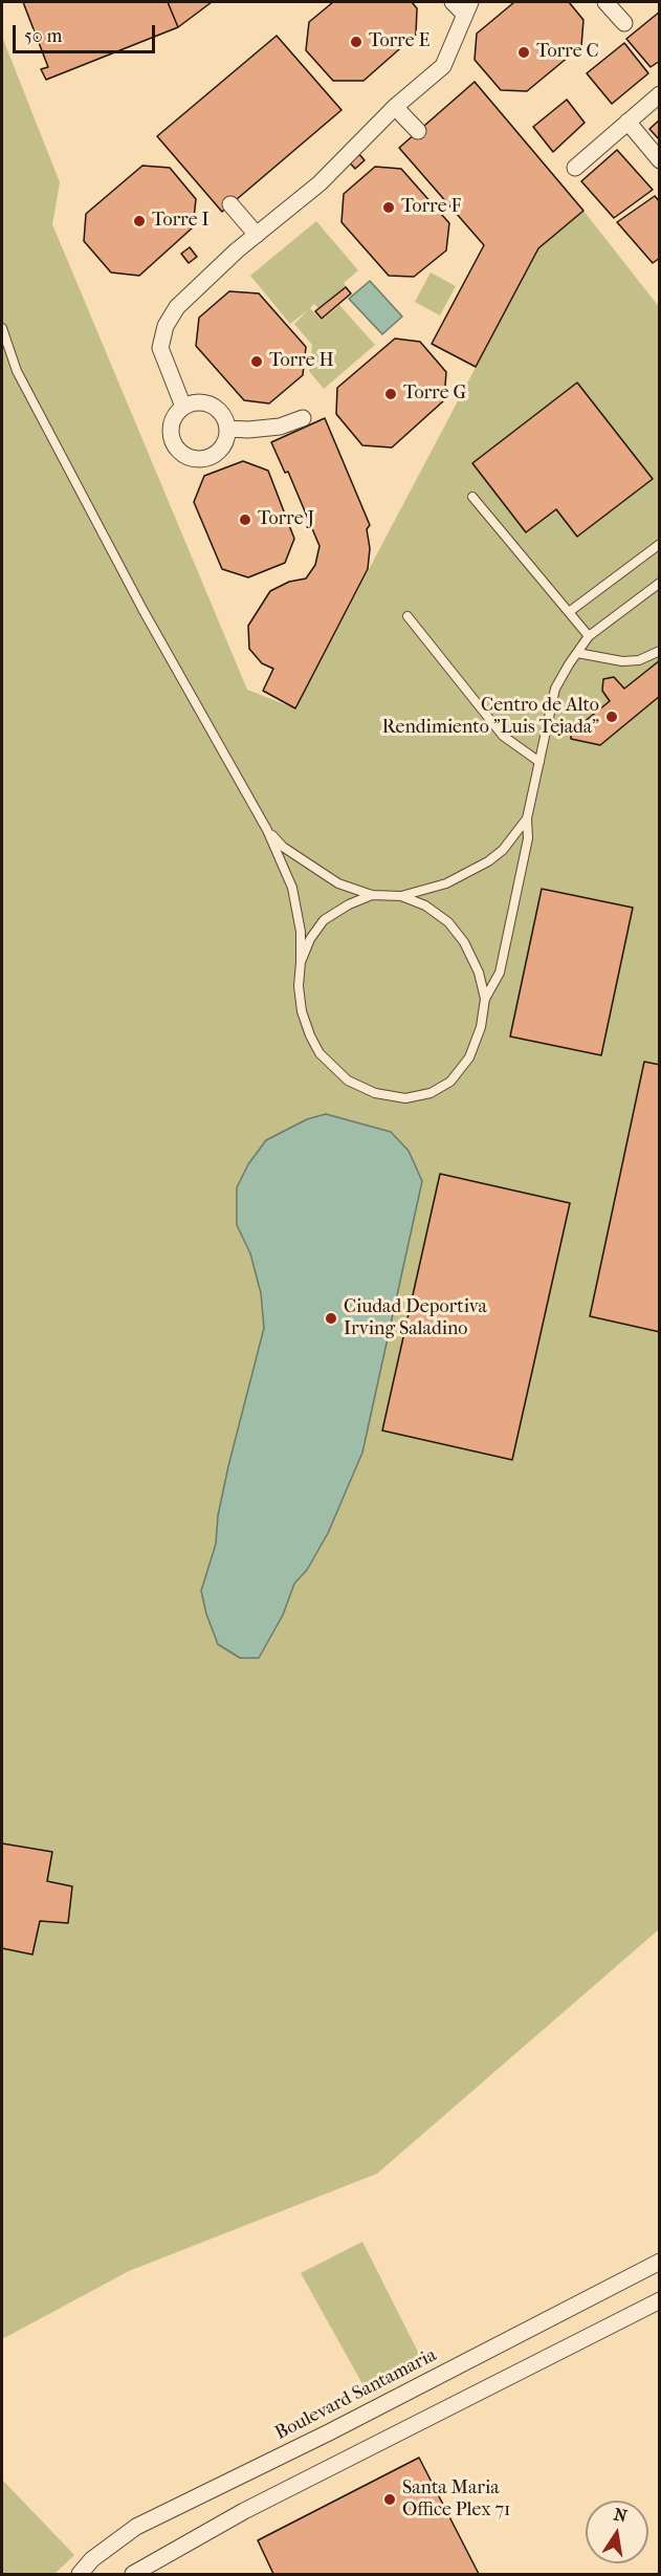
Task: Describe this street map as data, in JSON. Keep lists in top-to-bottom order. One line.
{"streets":{"street":["Boulevard Santamaria"]},"places":["Torre E","Torre C","Torre F","Torre I","Torre H","Torre G","Torre J","Centro de Alto Rendimiento \"Luis Tejada\"","Ciudad Deportiva Irving Saladino","Santa Maria Office Plex 71"],"scale_bar":"50 m","north":"top"}
